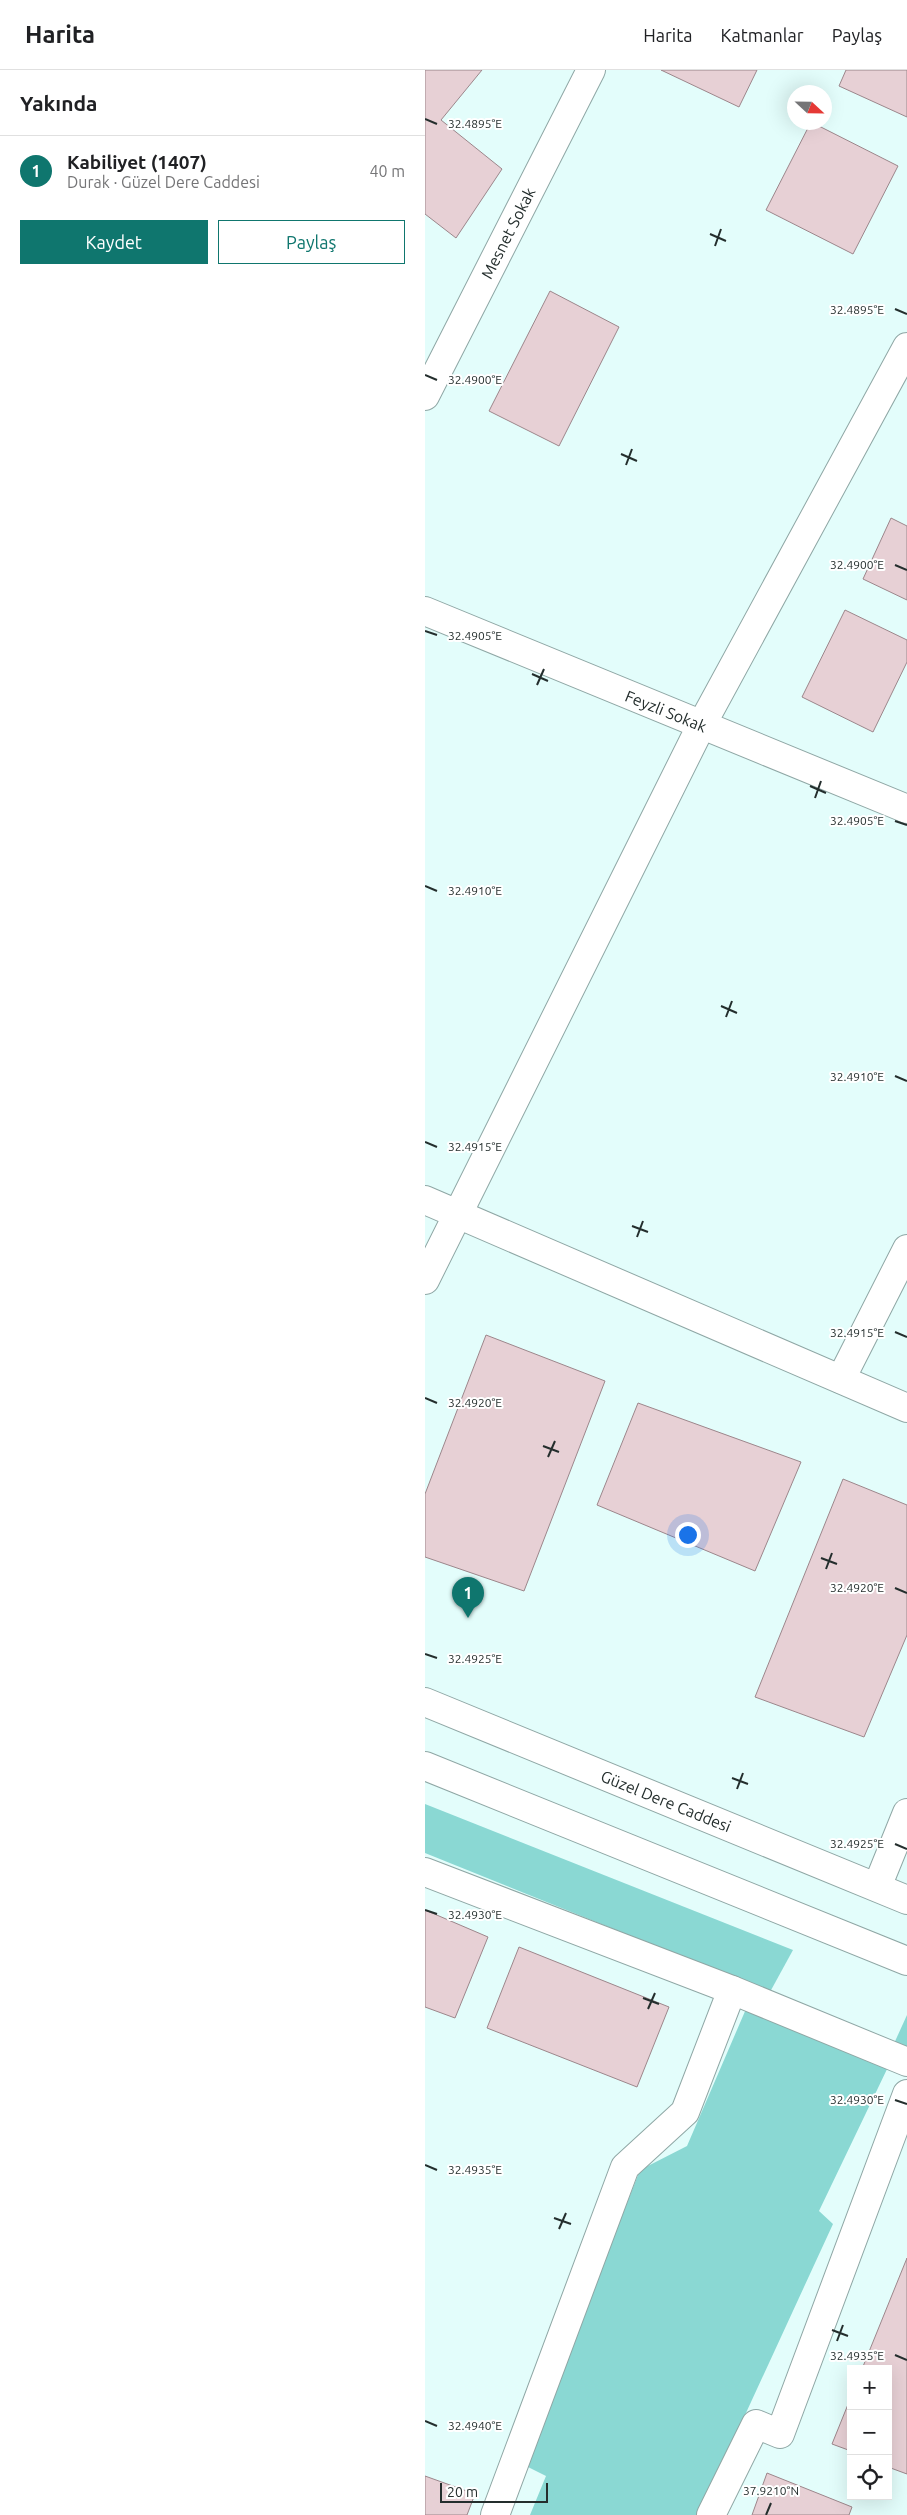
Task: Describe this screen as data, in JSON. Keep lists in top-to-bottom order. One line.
{"streets":{"street":["Mesnet Sokak","Feyzli Sokak","Güzel Dere Caddesi"]},"scale_bar":"20 m","north":"right","page":{"header":"Harita","nav":["Harita","Katmanlar","Paylaş"],"heading":"Yakında","list":[{"mark":"1","name":"Kabiliyet (1407)","note":"Durak · Güzel Dere Caddesi","value":"40 m"}],"buttons":["Kaydet","Paylaş"],"pins":"1","map_buttons":["+","−"],"scale":"20 m"},"coordinates":["32.4895°E","32.4900°E","32.4905°E","32.4910°E","32.4915°E","32.4920°E","32.4925°E","32.4930°E","32.4935°E","32.4940°E","37.9210°N"]}
